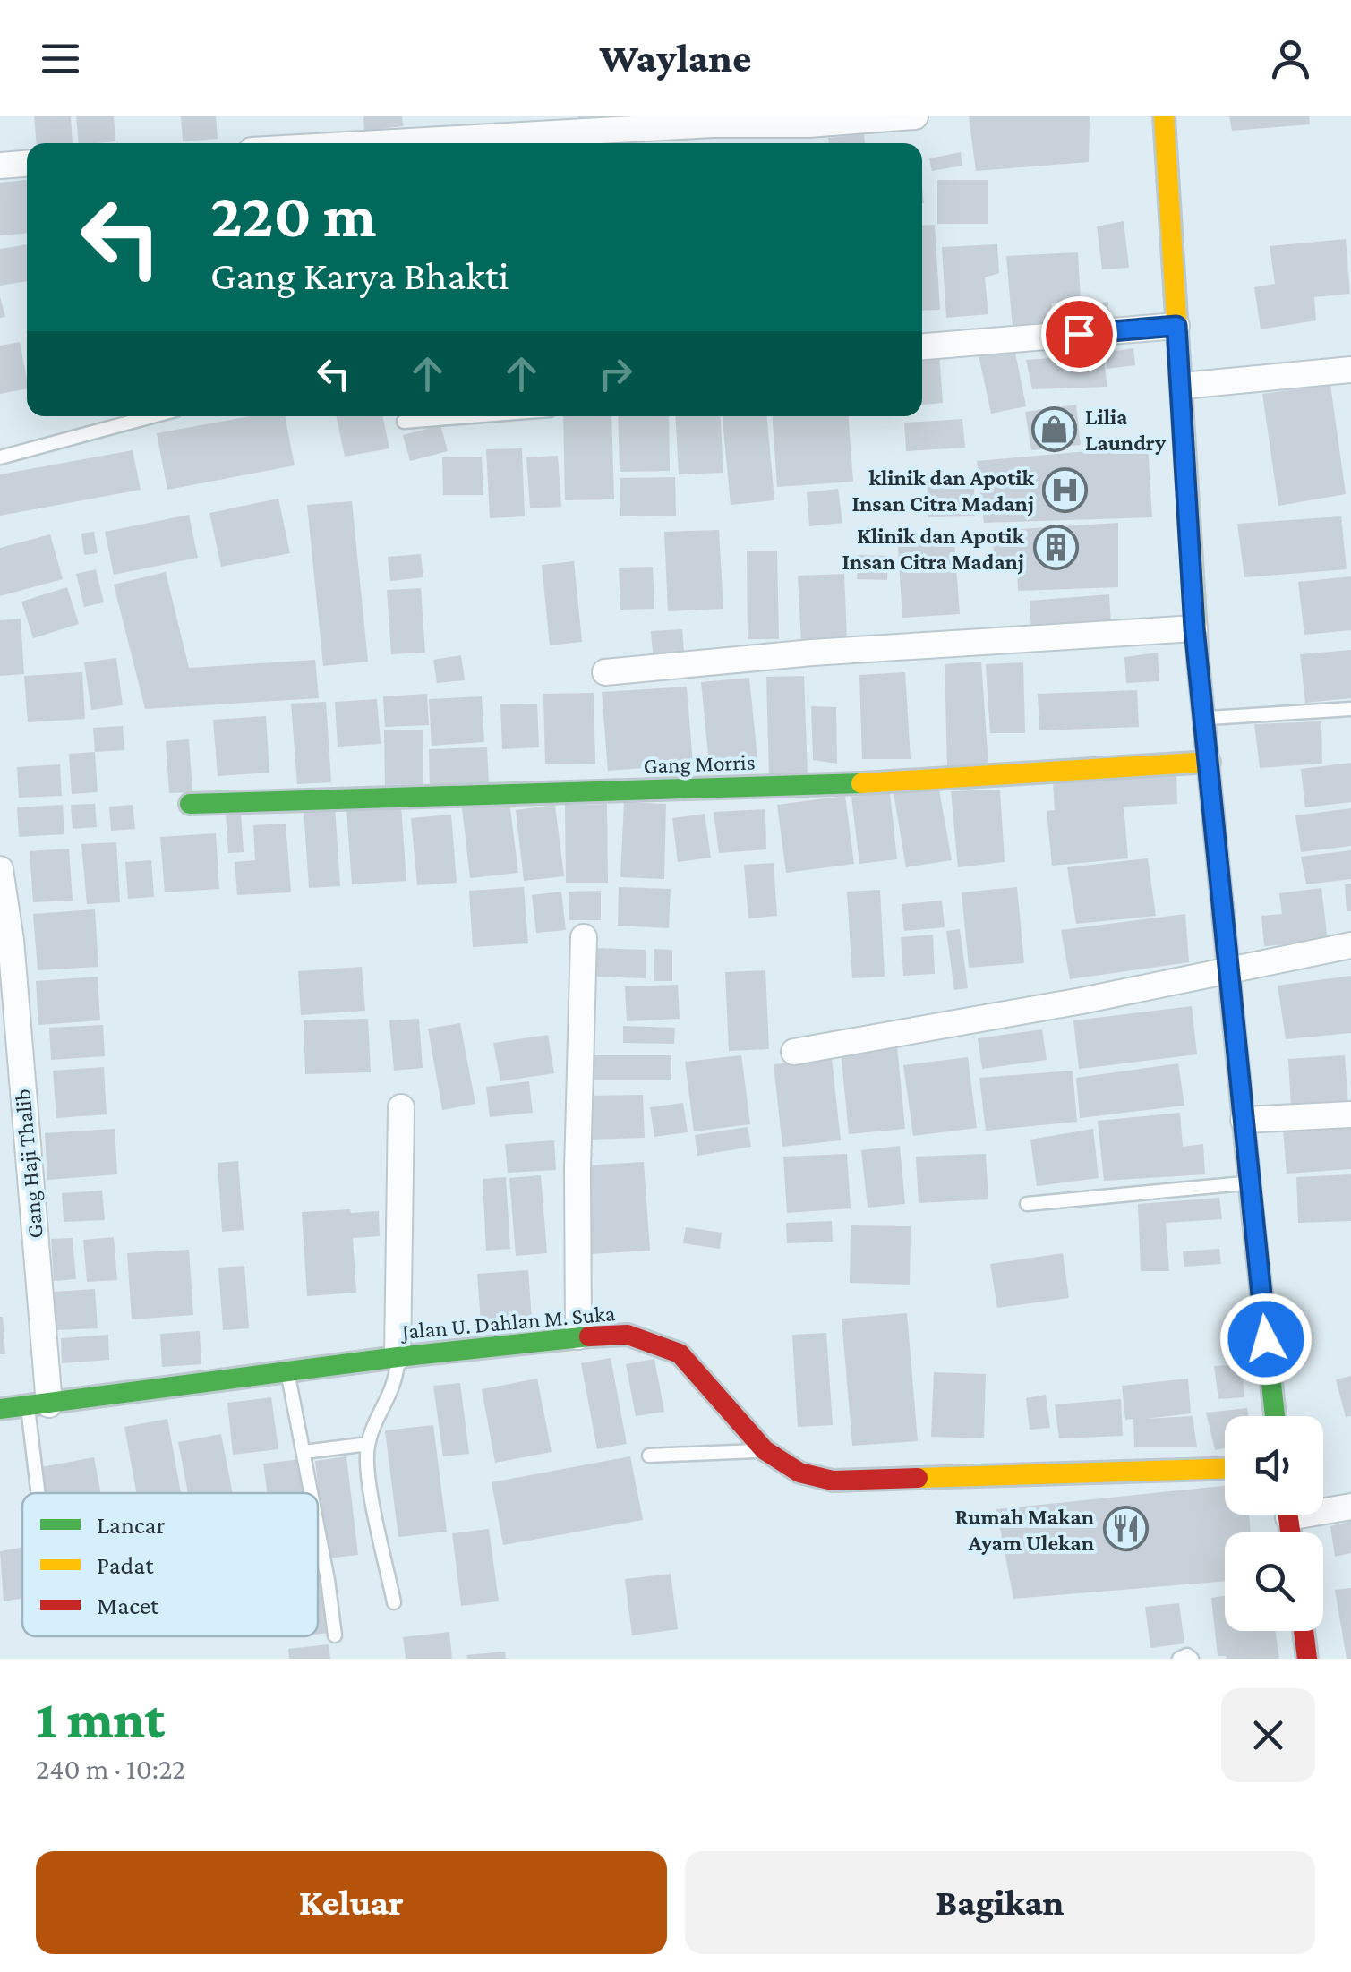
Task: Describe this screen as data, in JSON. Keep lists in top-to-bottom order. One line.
{"streets":{"street":["Gang Morris","Gang Haji Thalib","Jalan U. Dahlan M. Suka"]},"crossings":[["Gang Haji Thalib","Jalan U. Dahlan M. Suka"]],"places":{"shop":["Lilia Laundry"],"hospital":["klinik dan Apotik Insan Citra Madanj"],"building":["Klinik dan Apotik Insan Citra Madanj"],"restaurant":["Rumah Makan Ayam Ulekan"]},"legend":["Lancar","Padat","Macet"],"page":{"header":"Waylane","turn":["220 m","Gang Karya Bhakti"],"heading":["1 mnt","240 m · 10:22"],"buttons":["Keluar","Bagikan"]}}
